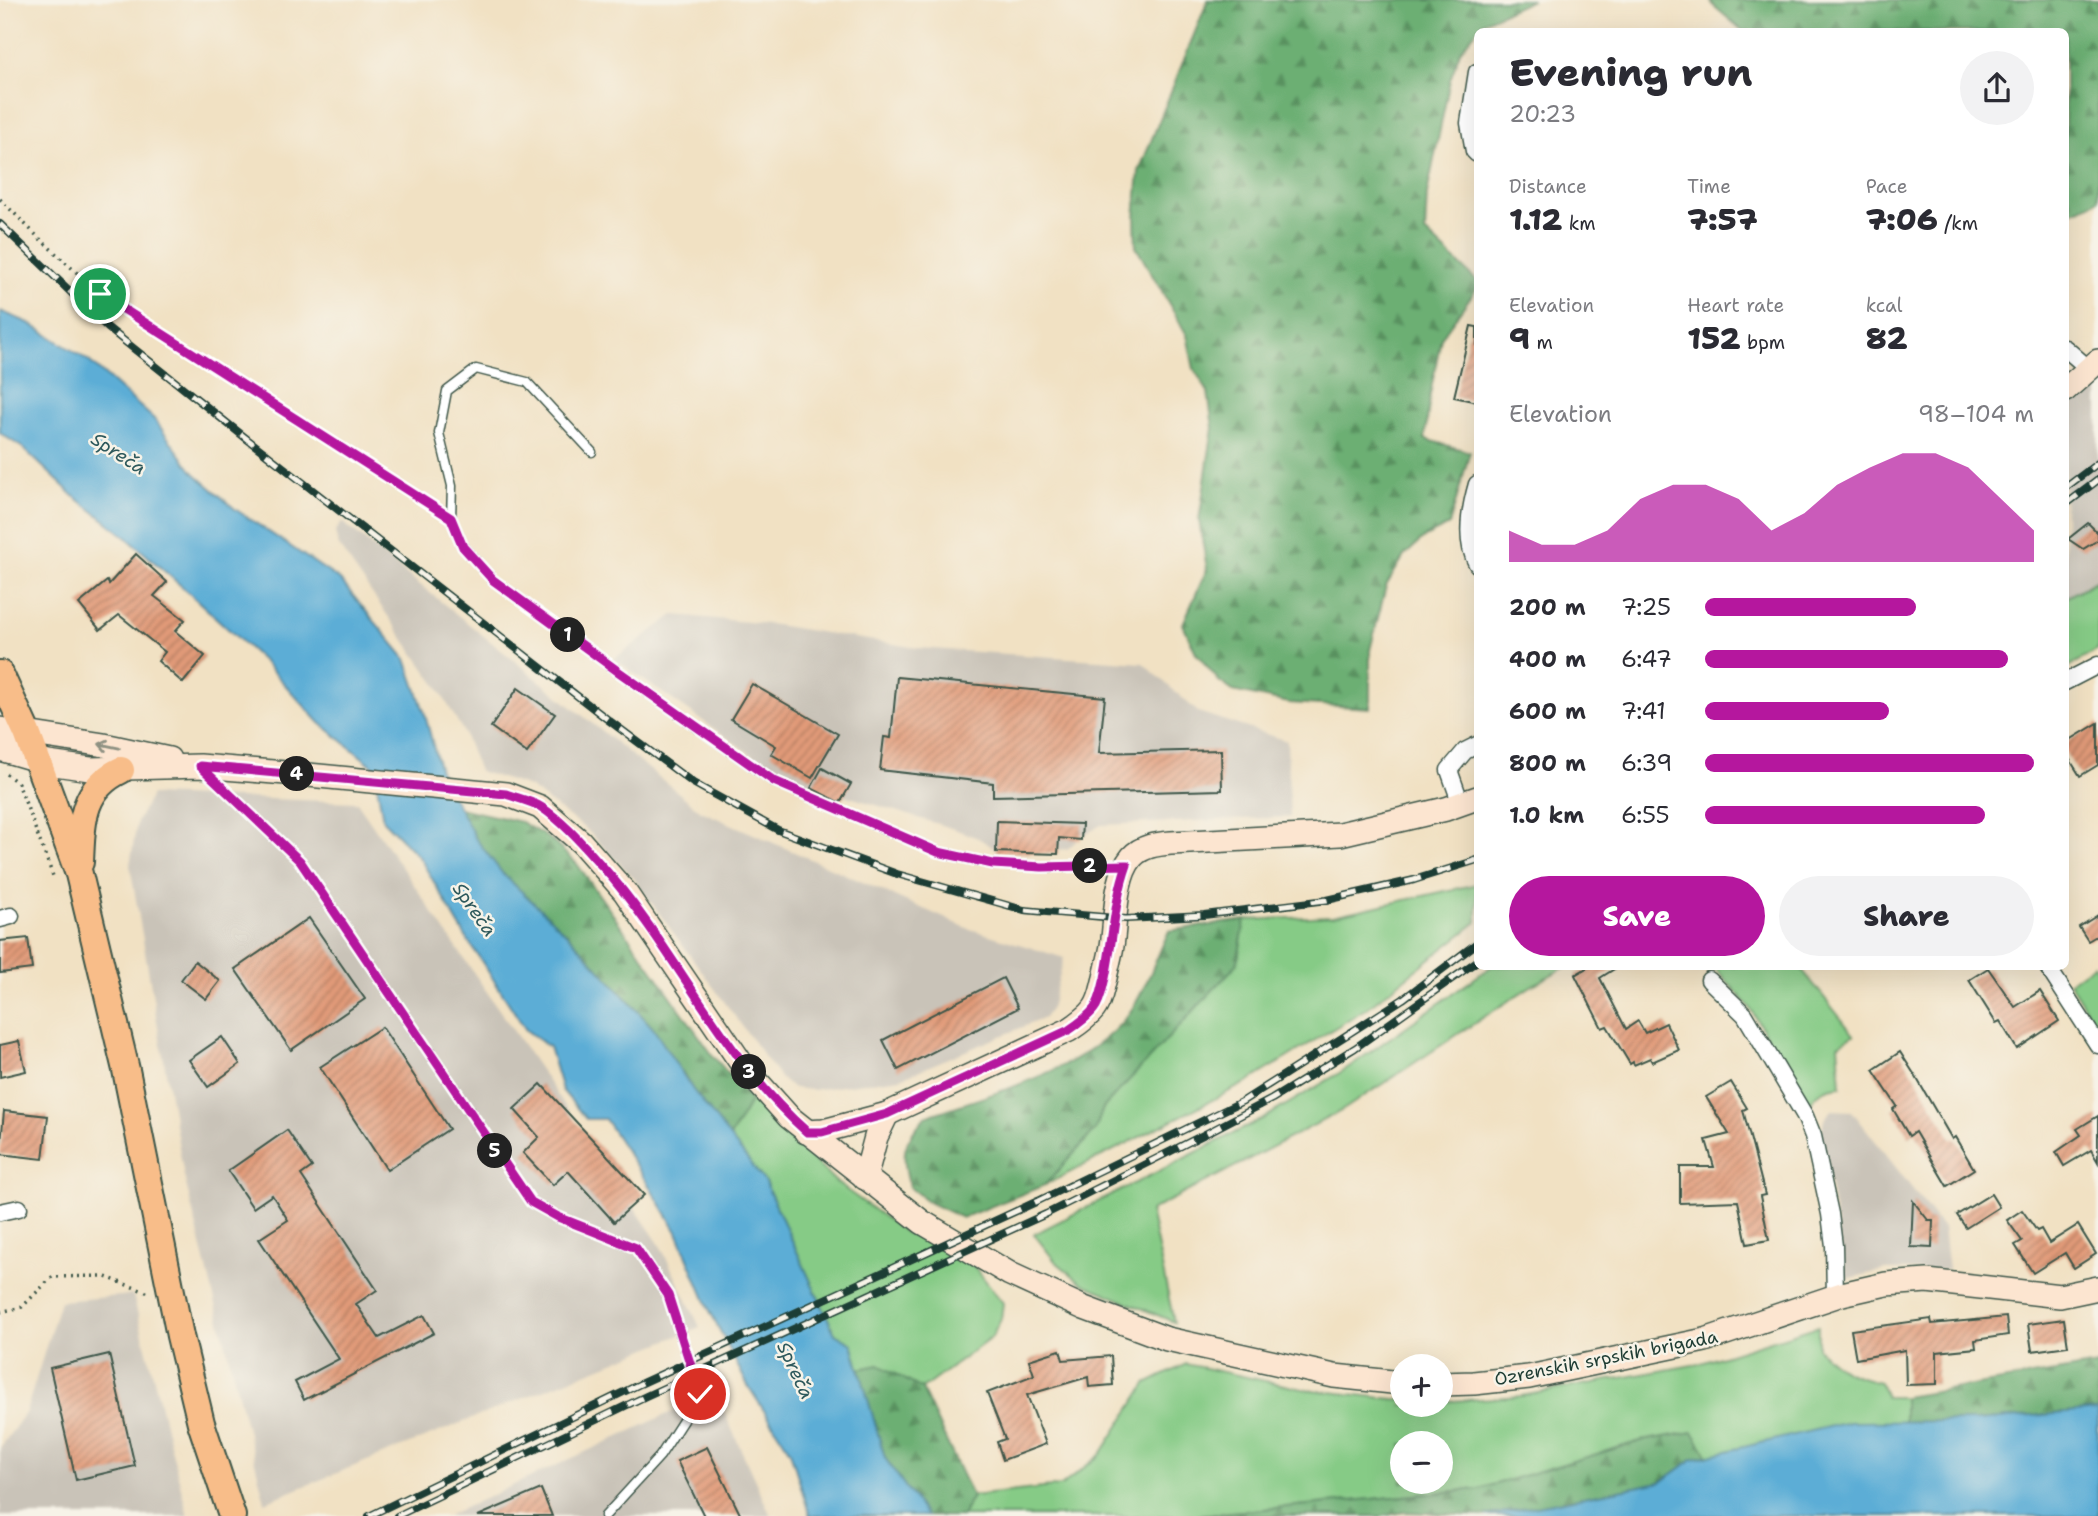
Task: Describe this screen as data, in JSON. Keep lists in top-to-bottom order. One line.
{"streets":{"main road":["Ozrenskih srpskih brigada"]},"water":["Spreča"],"page":{"heading":["Evening run","20:23"],"stats":[["Distance","1.12 km"],["Time","7:57"],["Pace","7:06 /km"],["Elevation","9 m"],["Heart rate","152 bpm"],["kcal","82"]],"chart":["Elevation","98–104 m"],"list":[{"name":"200 m","note":"7:25"},{"name":"400 m","note":"6:47"},{"name":"600 m","note":"7:41"},{"name":"800 m","note":"6:39"},{"name":"1.0 km","note":"6:55"}],"pins":["1","4","2","3","5"],"buttons":["Save","Share"],"map_buttons":["+","−"]}}
